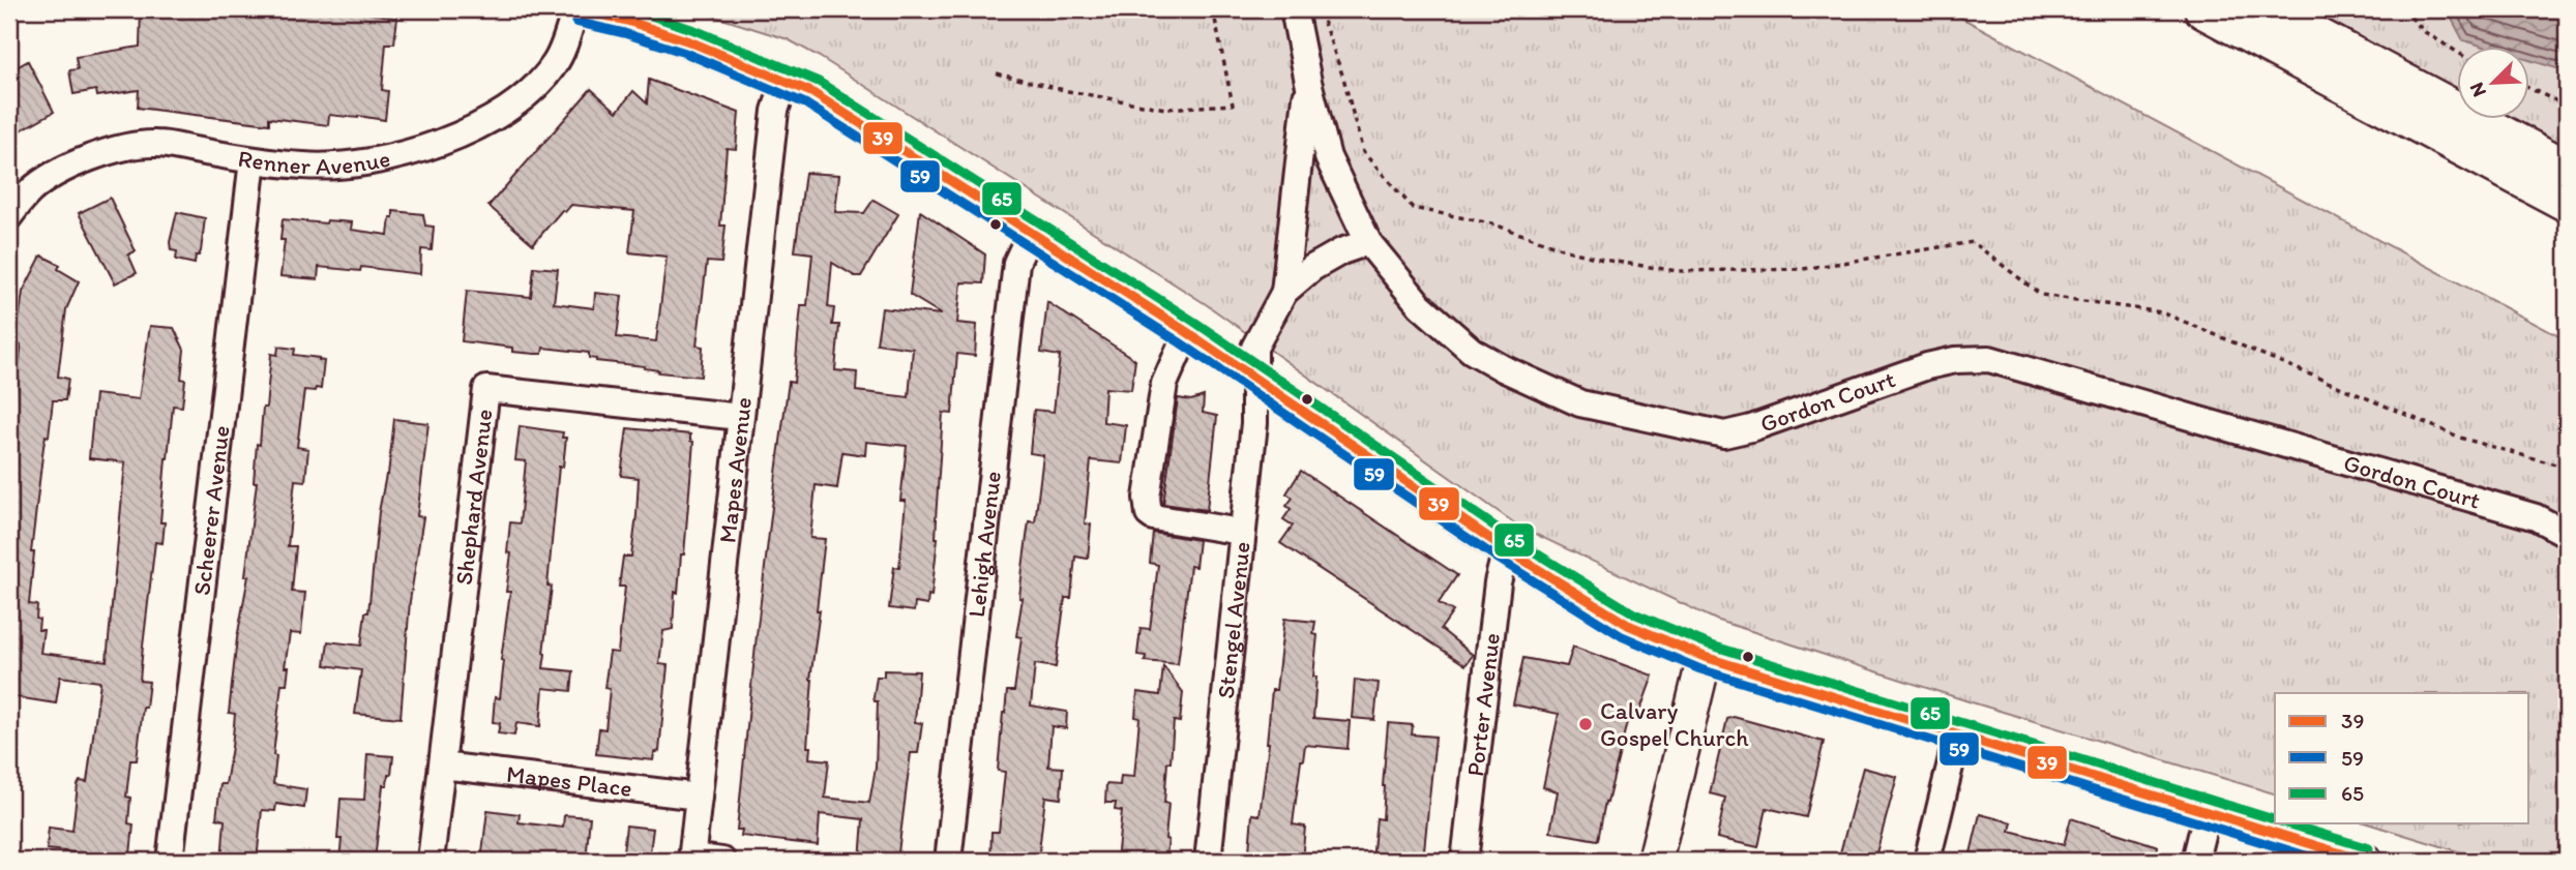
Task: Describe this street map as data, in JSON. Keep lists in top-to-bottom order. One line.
{"streets":{"street":["Renner Avenue","Gordon Court","Mapes Avenue","Shephard Avenue","Scheerer Avenue","Lehigh Avenue","Stengel Avenue","Porter Avenue","Mapes Place"]},"crossings":[["Renner Avenue","Scheerer Avenue"],["Mapes Avenue","Shephard Avenue"],["Mapes Avenue","Mapes Place"],["Shephard Avenue","Mapes Place"]],"places":["Calvary Gospel Church"],"lines":["transit line 39","transit line 65","transit line 59"],"legend":["39","59","65"],"north":"bottom left"}
